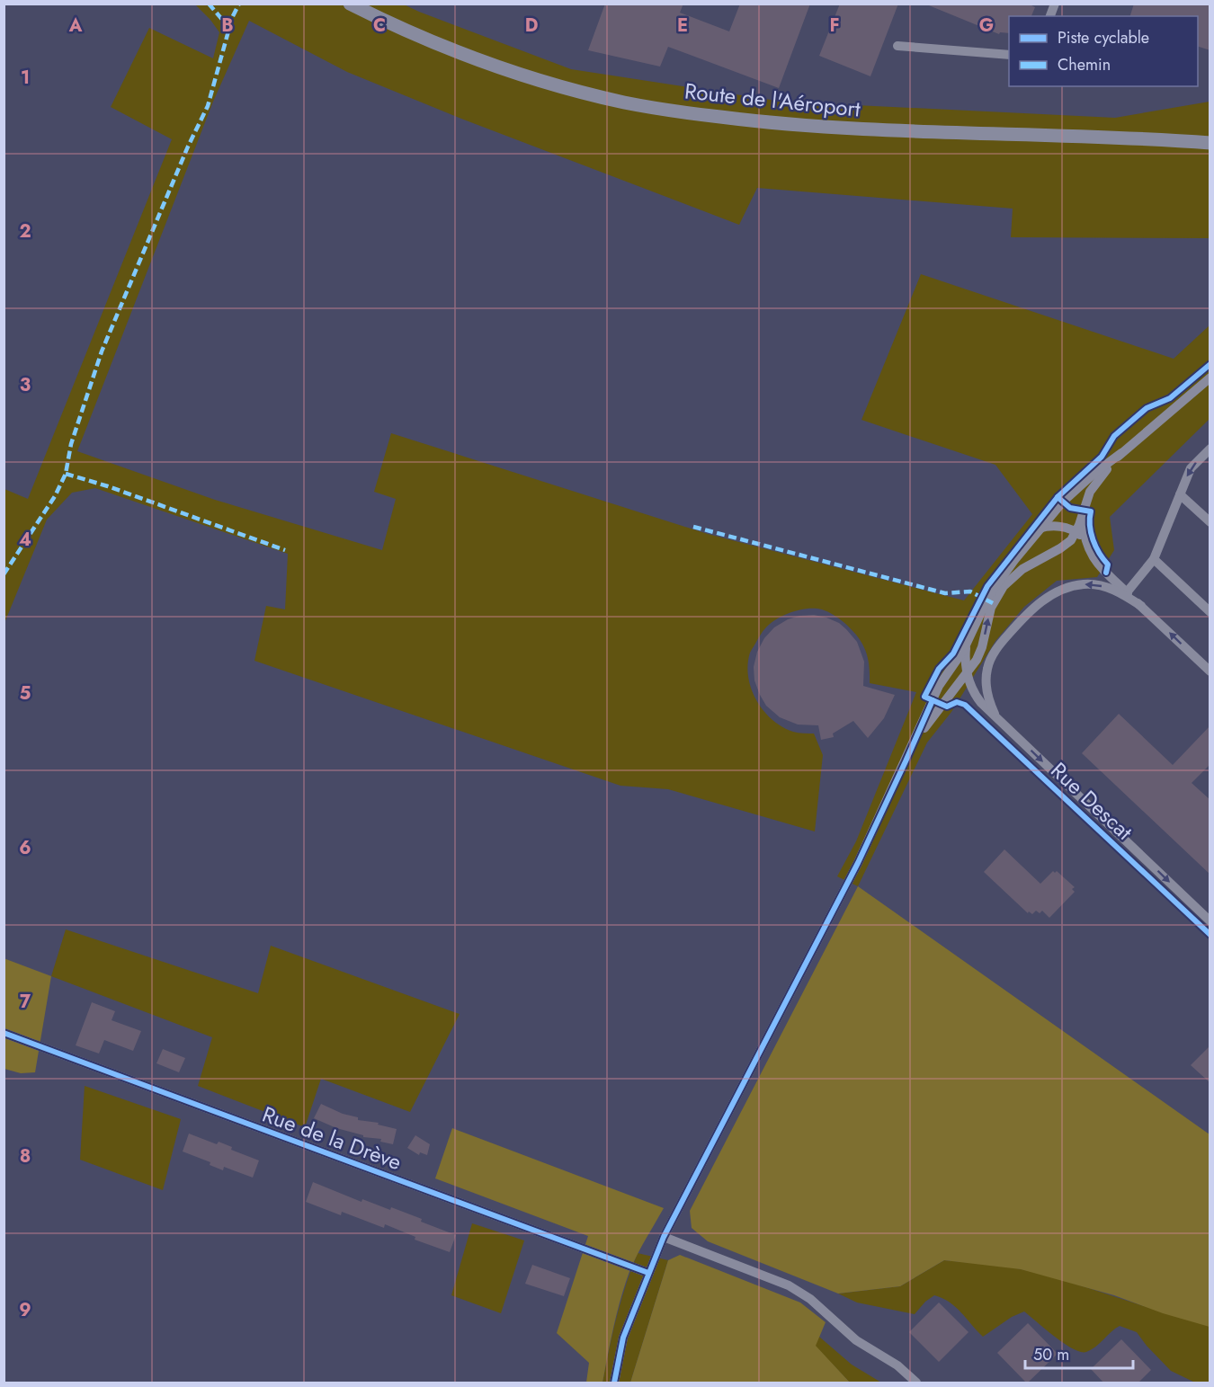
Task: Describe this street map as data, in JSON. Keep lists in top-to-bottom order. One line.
{"streets":{"main road":["Route de l'Aéroport"],"street":["Rue Descat","Rue de la Drève"]},"legend":["Piste cyclable","Chemin"],"scale_bar":"50 m","grid":{"columns":["A","B","C","D","E","F","G"],"rows":["1","2","3","4","5","6","7","8","9"]}}
